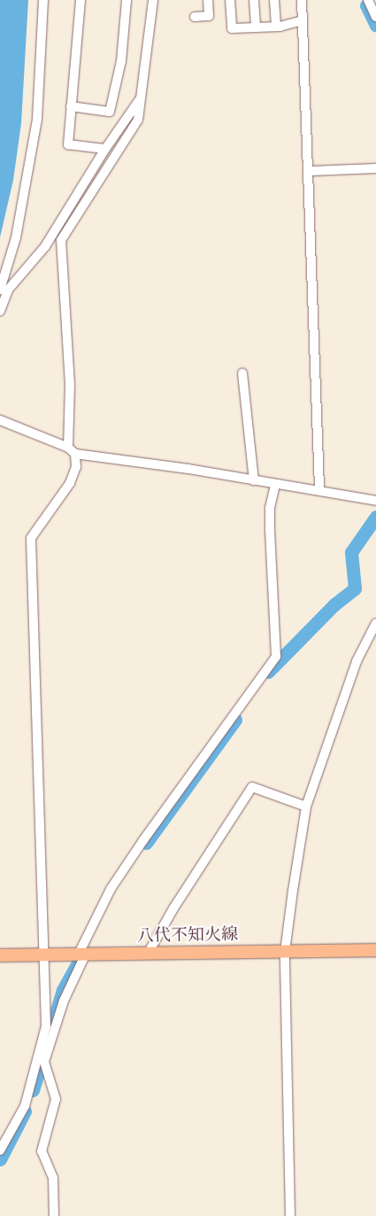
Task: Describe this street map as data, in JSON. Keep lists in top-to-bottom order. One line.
{"streets":{"main road":["八代不知火線"]}}
